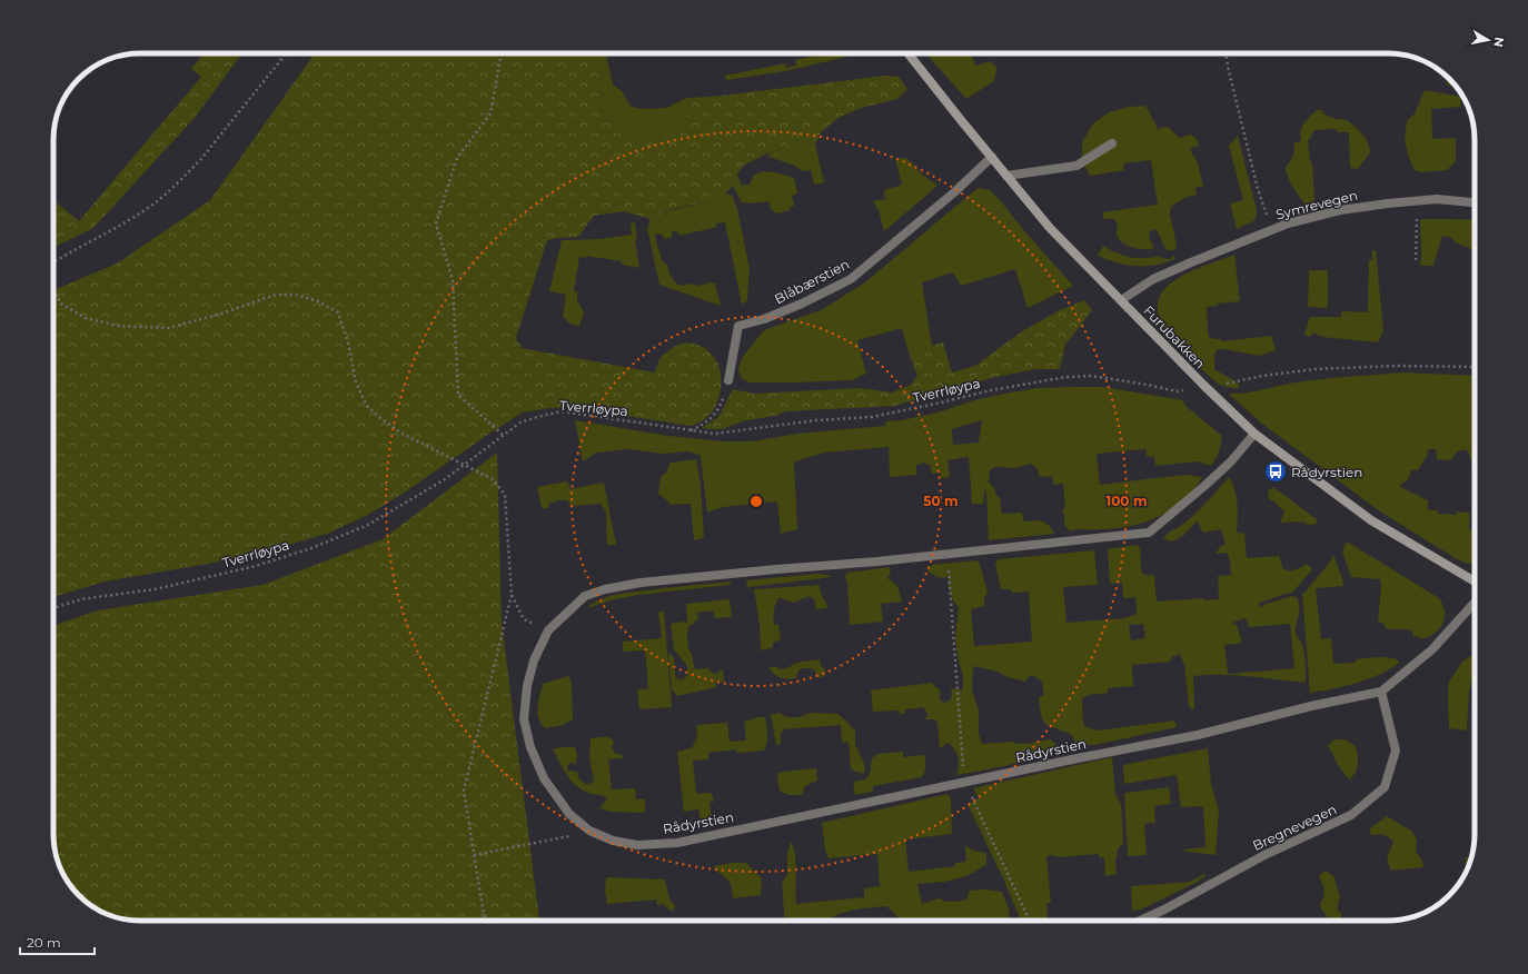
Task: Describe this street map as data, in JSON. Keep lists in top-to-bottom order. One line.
{"streets":{"street":["Symrevegen","Blåbærstien","Furubakken","Rådyrstien","Bregnevegen"],"path":["Tverrløypa"]},"crossings":[["Symrevegen","Furubakken"],["Blåbærstien","Furubakken"],["Furubakken","Tverrløypa"],["Furubakken","Rådyrstien"],["Rådyrstien","Bregnevegen"]],"places":{"bus stop":["Rådyrstien"]},"scale_bar":"20 m","north":"right","rings":["50 m","100 m"]}
